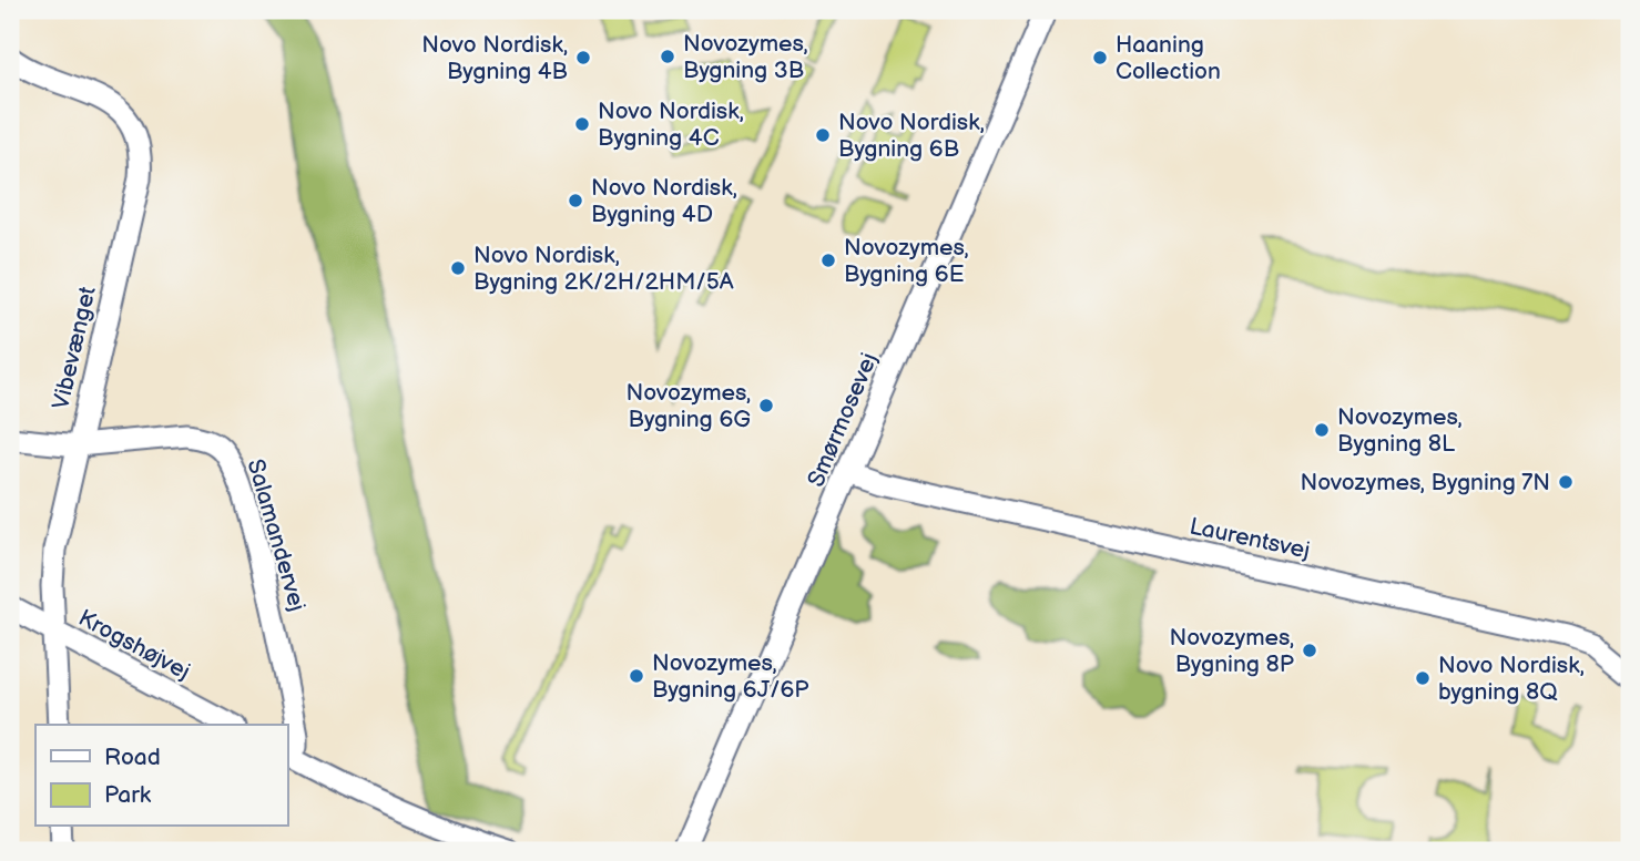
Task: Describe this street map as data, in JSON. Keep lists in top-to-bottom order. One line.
{"streets":{"street":["Vibevænget","Smørmosevej","Salamandervej","Laurentsvej","Krogshøjvej"]},"crossings":[["Vibevænget","Salamandervej"],["Vibevænget","Krogshøjvej"],["Smørmosevej","Laurentsvej"]],"places":["Novozymes, Bygning 3B","Novo Nordisk, Bygning 4B","Haaning Collection","Novo Nordisk, Bygning 4C","Novo Nordisk, Bygning 6B","Novo Nordisk, Bygning 4D","Novozymes, Bygning 6E","Novo Nordisk, Bygning 2K/2H/2HM/5A","Novozymes, Bygning 6G","Novozymes, Bygning 8L","Novozymes, Bygning 7N","Novozymes, Bygning 8P","Novozymes, Bygning 6J/6P","Novo Nordisk, bygning 8Q"],"legend":["Road","Park"]}
